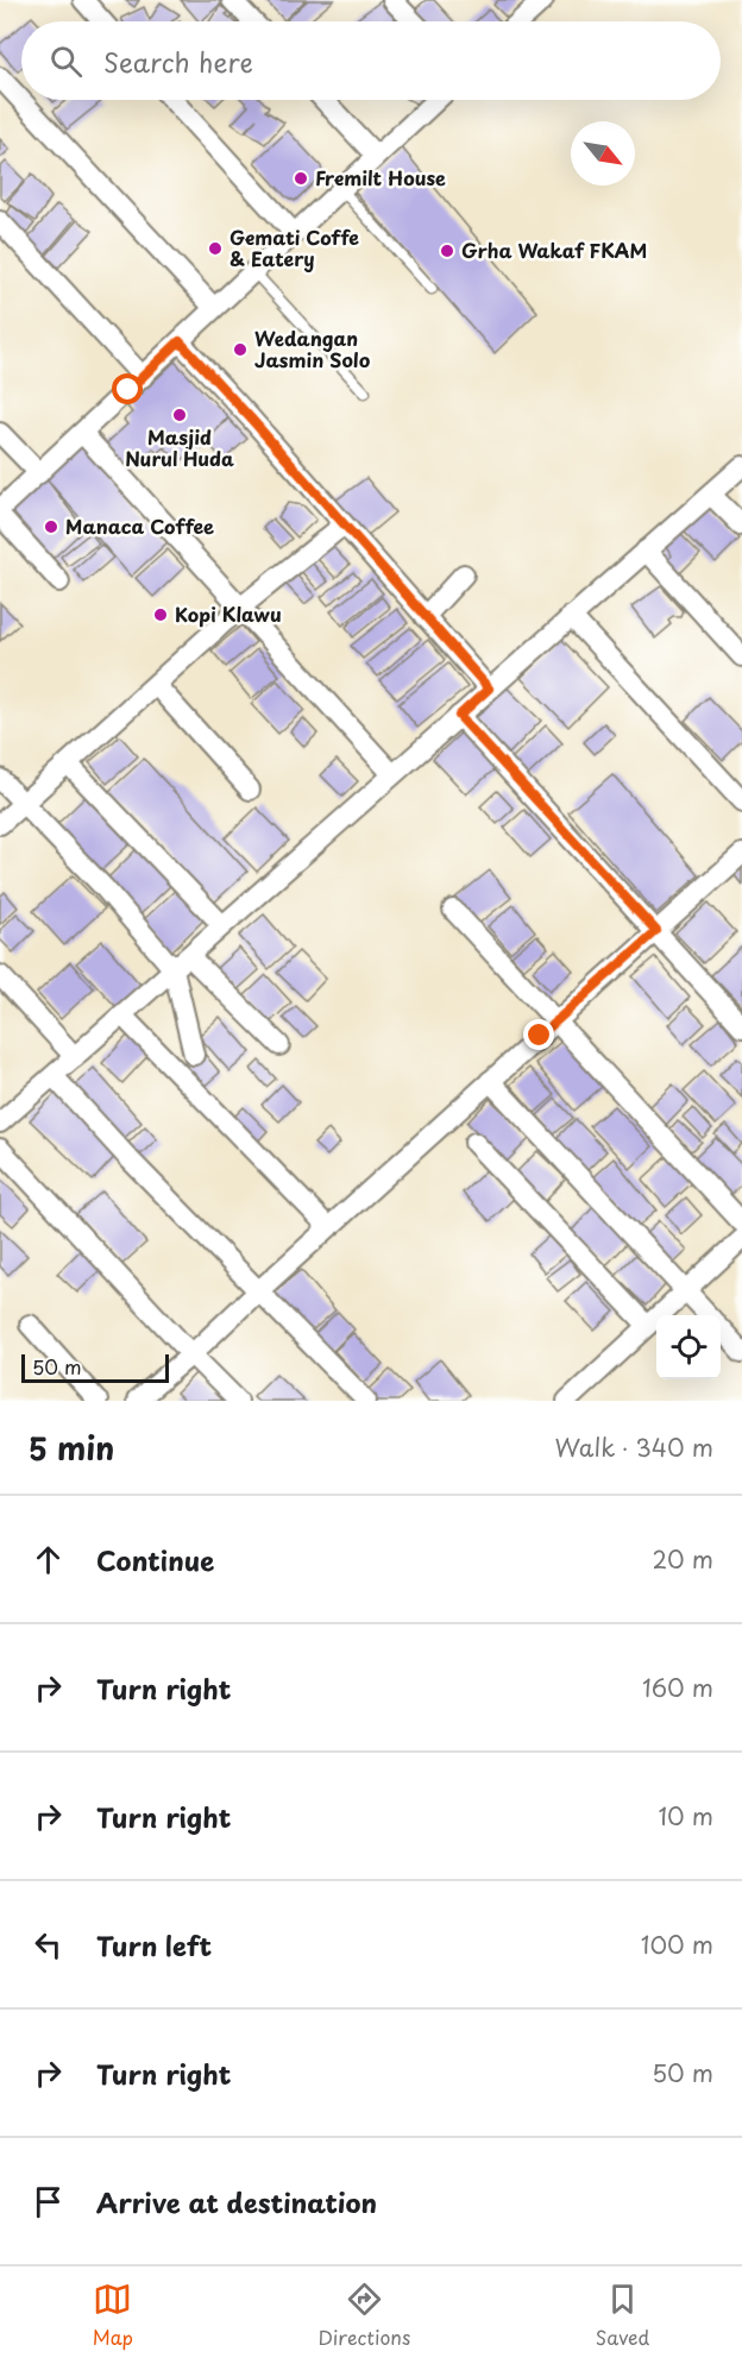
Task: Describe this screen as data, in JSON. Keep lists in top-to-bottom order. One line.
{"places":["Fremilt House","Gemati Coffe & Eatery","Grha Wakaf FKAM","Wedangan Jasmin Solo","Masjid Nurul Huda","Manaca Coffee","Kopi Klawu"],"scale_bar":"50 m","north":"bottom right","page":{"search":"Search here","scale":"50 m","heading":["5 min","Walk · 340 m"],"list":[["Continue","20 m"],["Turn right","160 m"],["Turn right","10 m"],["Turn left","100 m"],["Turn right","50 m"],"Arrive at destination"],"nav":["Map","Directions","Saved"]}}
